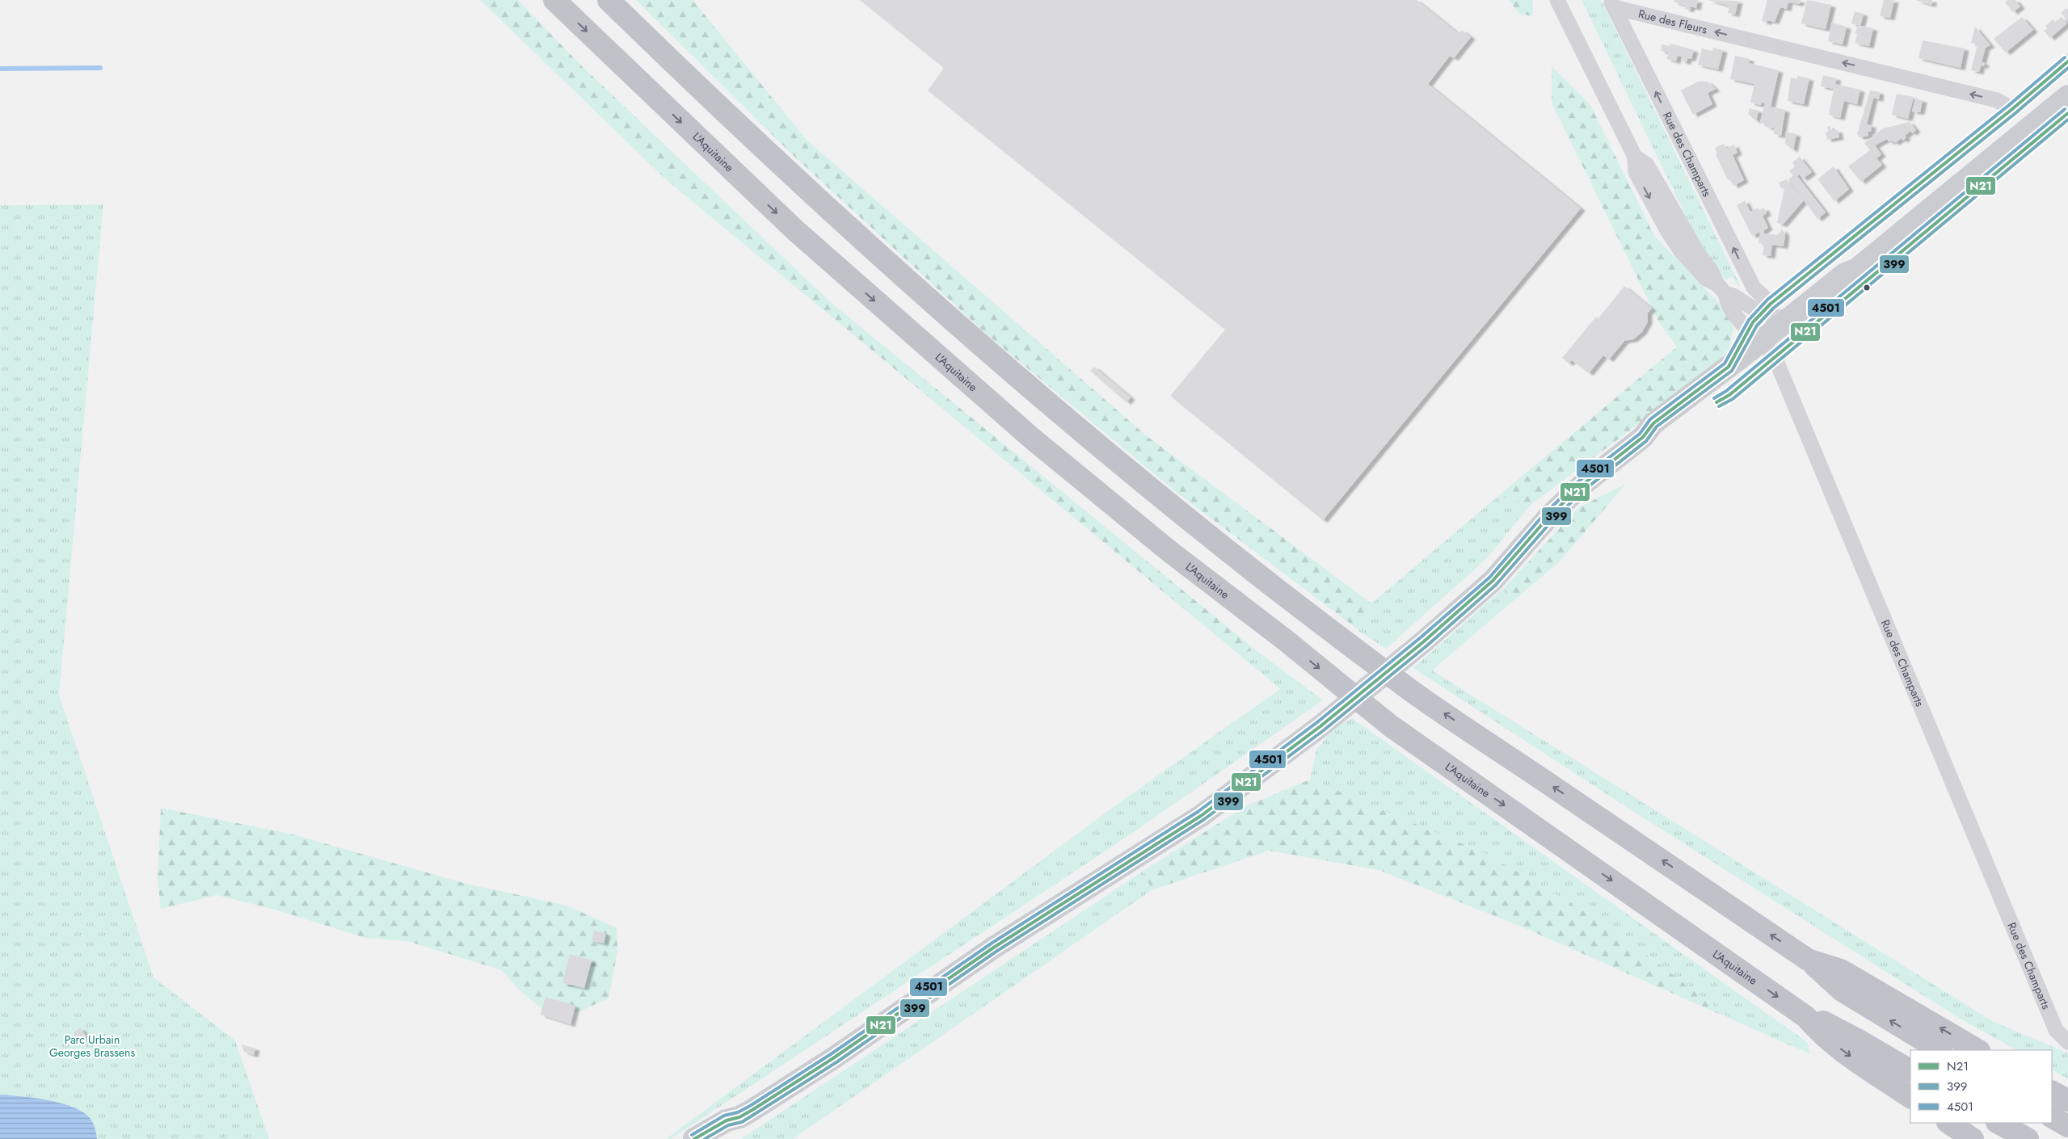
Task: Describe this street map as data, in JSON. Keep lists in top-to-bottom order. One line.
{"streets":{"highway":["L'Aquitaine"],"street":["Rue des Fleurs","Rue des Champarts"]},"crossings":[["Rue des Fleurs","Rue des Champarts"]],"one_way":["Rue des Fleurs"],"parks":["Parc Urbain Georges Brassens"],"lines":["transit line 4501","transit line N21","transit line 399"],"legend":["N21","399","4501"]}
